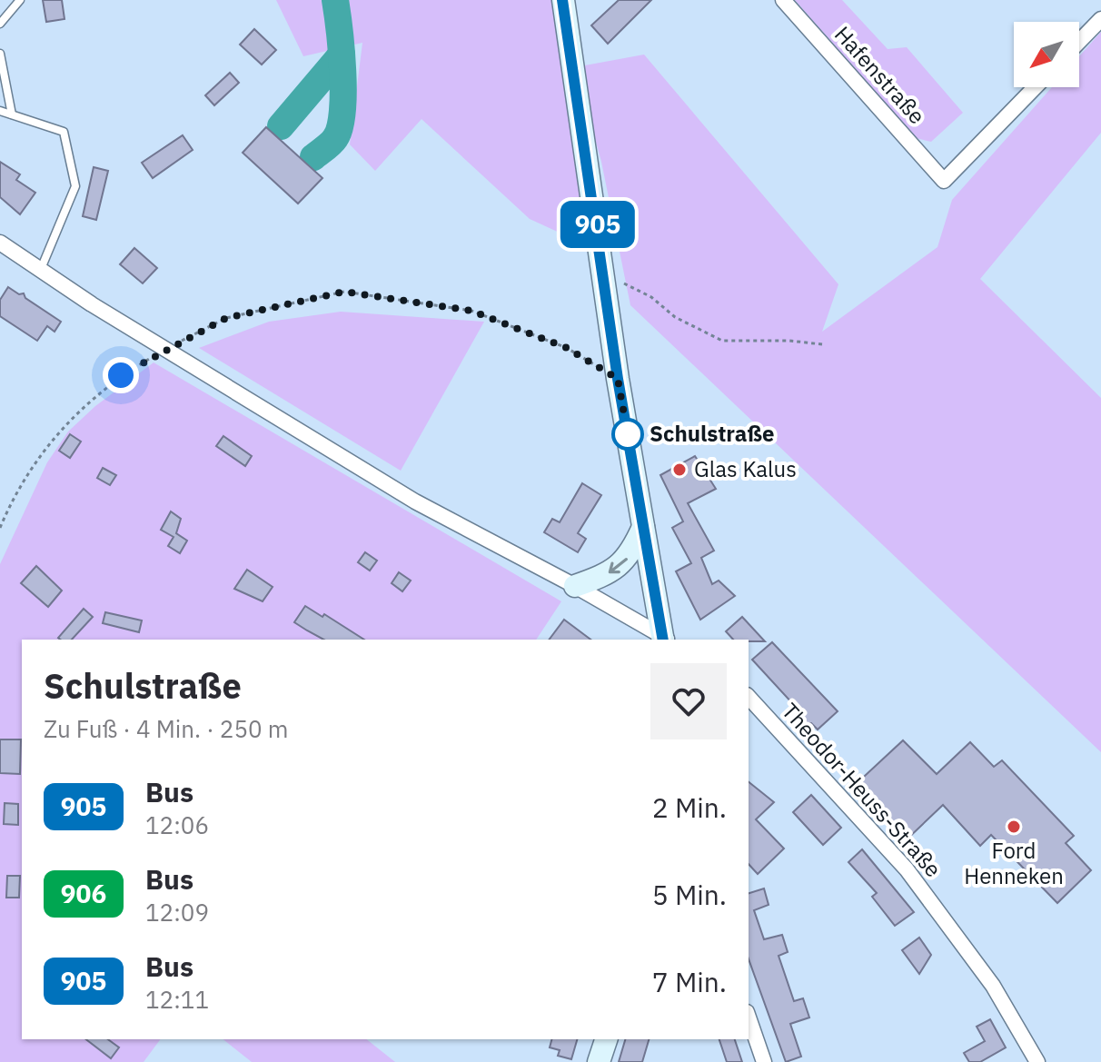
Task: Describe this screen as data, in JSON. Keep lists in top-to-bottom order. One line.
{"streets":{"street":["Hafenstraße","Theodor-Heuss-Straße"]},"places":["Schulstraße","Glas Kalus","Ford Henneken"],"lines":["bus line 905"],"north":"bottom left","page":{"on_map":"905","heading":["Schulstraße","Zu Fuß · 4 Min. · 250 m"],"list":[{"mark":"905","name":"Bus","note":"12:06","value":"2 Min."},{"mark":"906","name":"Bus","note":"12:09","value":"5 Min."},{"mark":"905","name":"Bus","note":"12:11","value":"7 Min."}]}}
